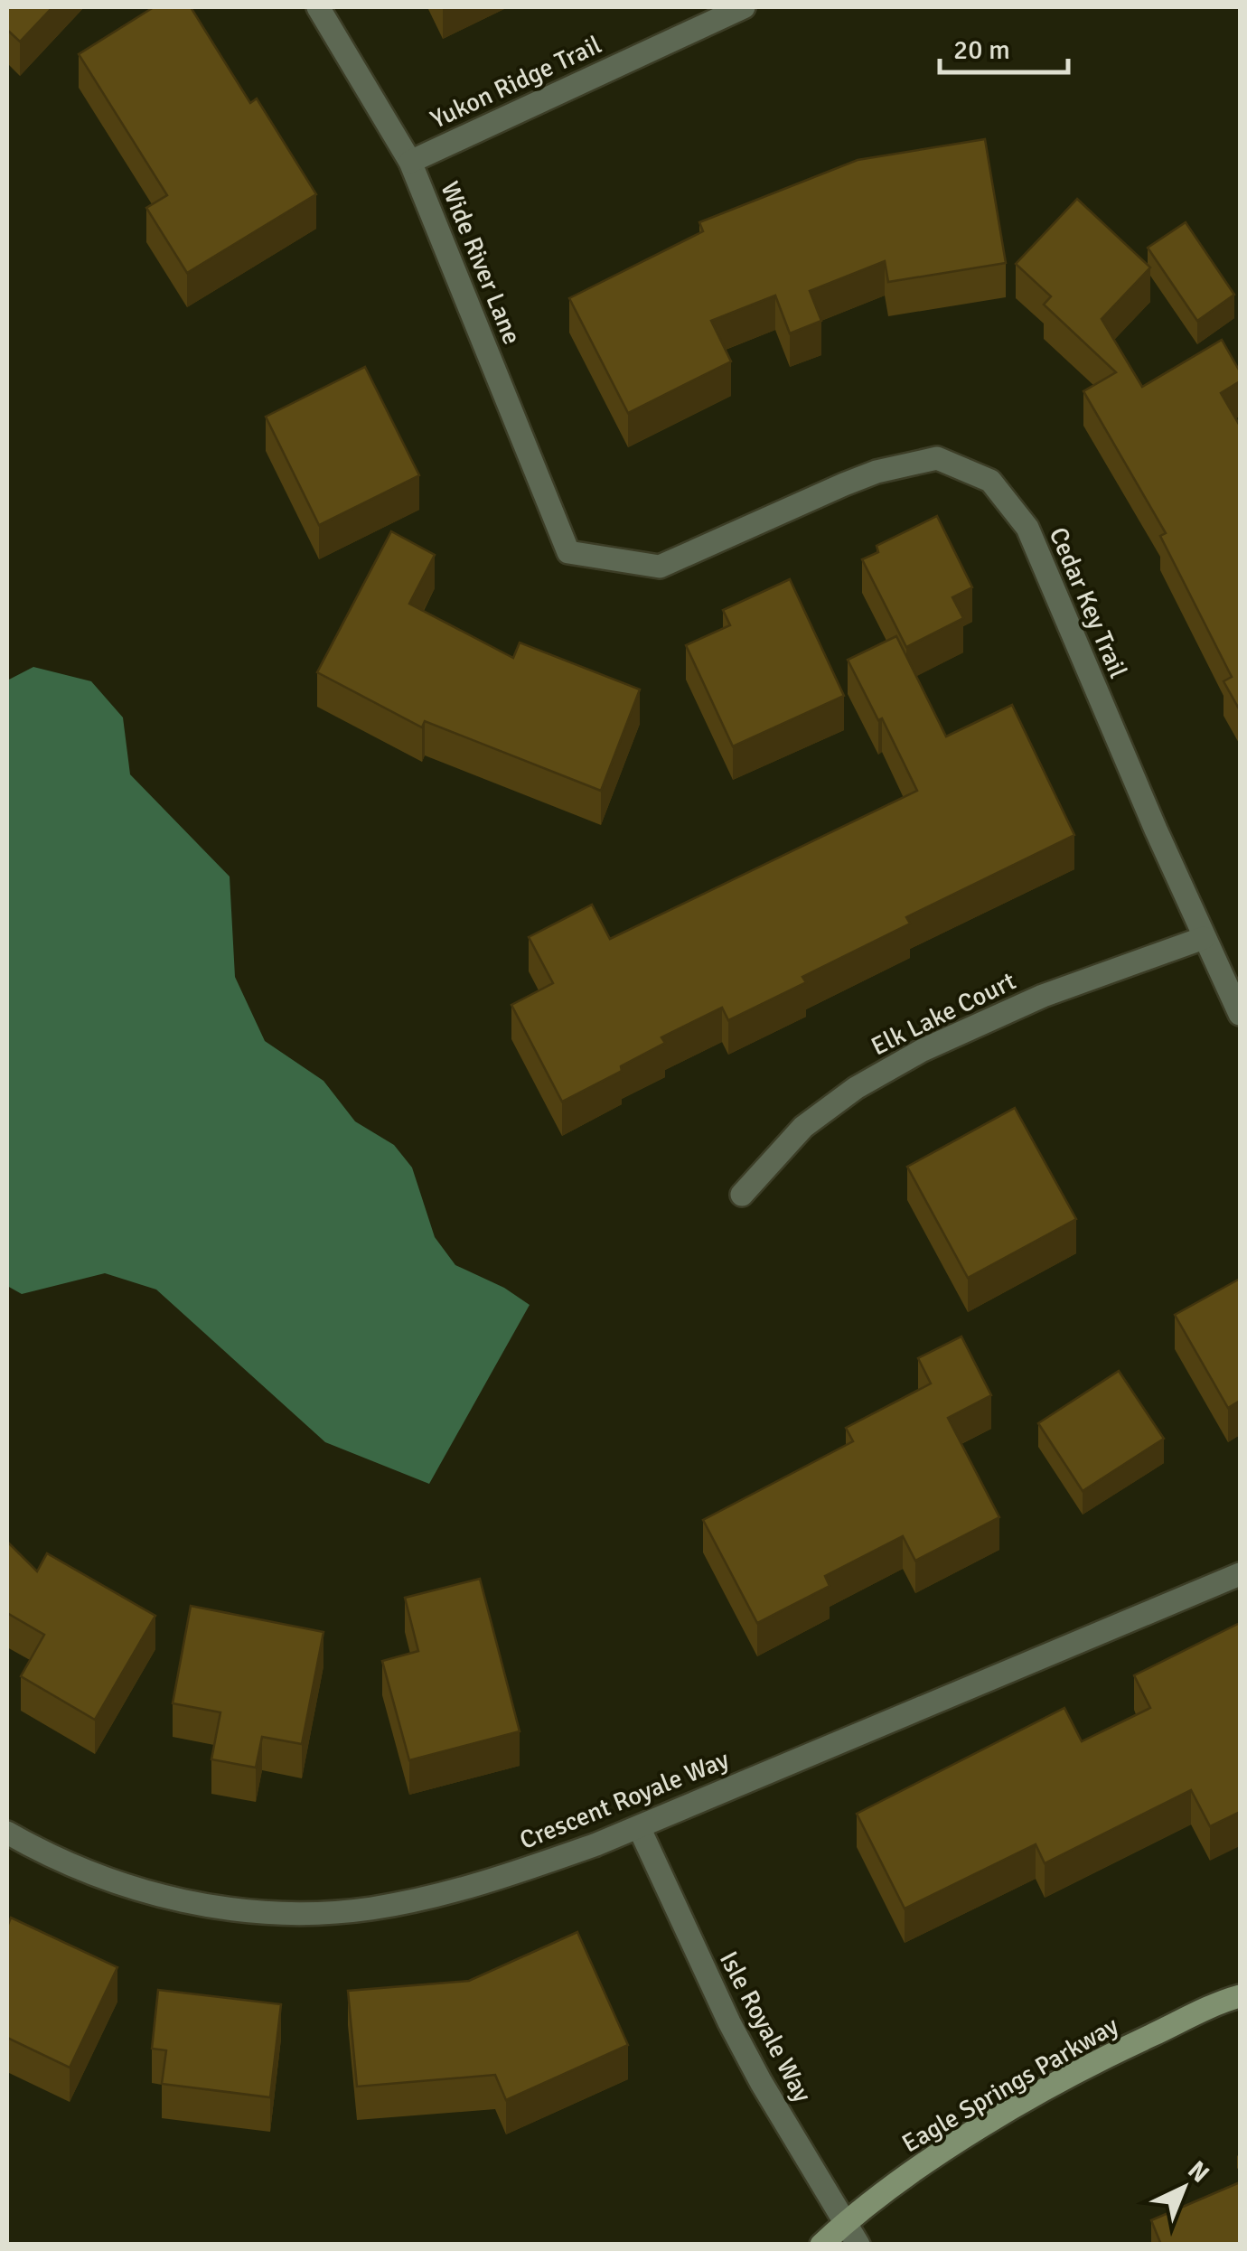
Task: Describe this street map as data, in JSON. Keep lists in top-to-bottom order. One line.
{"streets":{"street":["Yukon Ridge Trail","Wide River Lane","Cedar Key Trail","Elk Lake Court","Crescent Royale Way","Isle Royale Way","Eagle Springs Parkway"]},"crossings":[["Yukon Ridge Trail","Wide River Lane"],["Wide River Lane","Cedar Key Trail"],["Cedar Key Trail","Elk Lake Court"],["Crescent Royale Way","Isle Royale Way"],["Isle Royale Way","Eagle Springs Parkway"]],"scale_bar":"20 m","north":"top right"}
